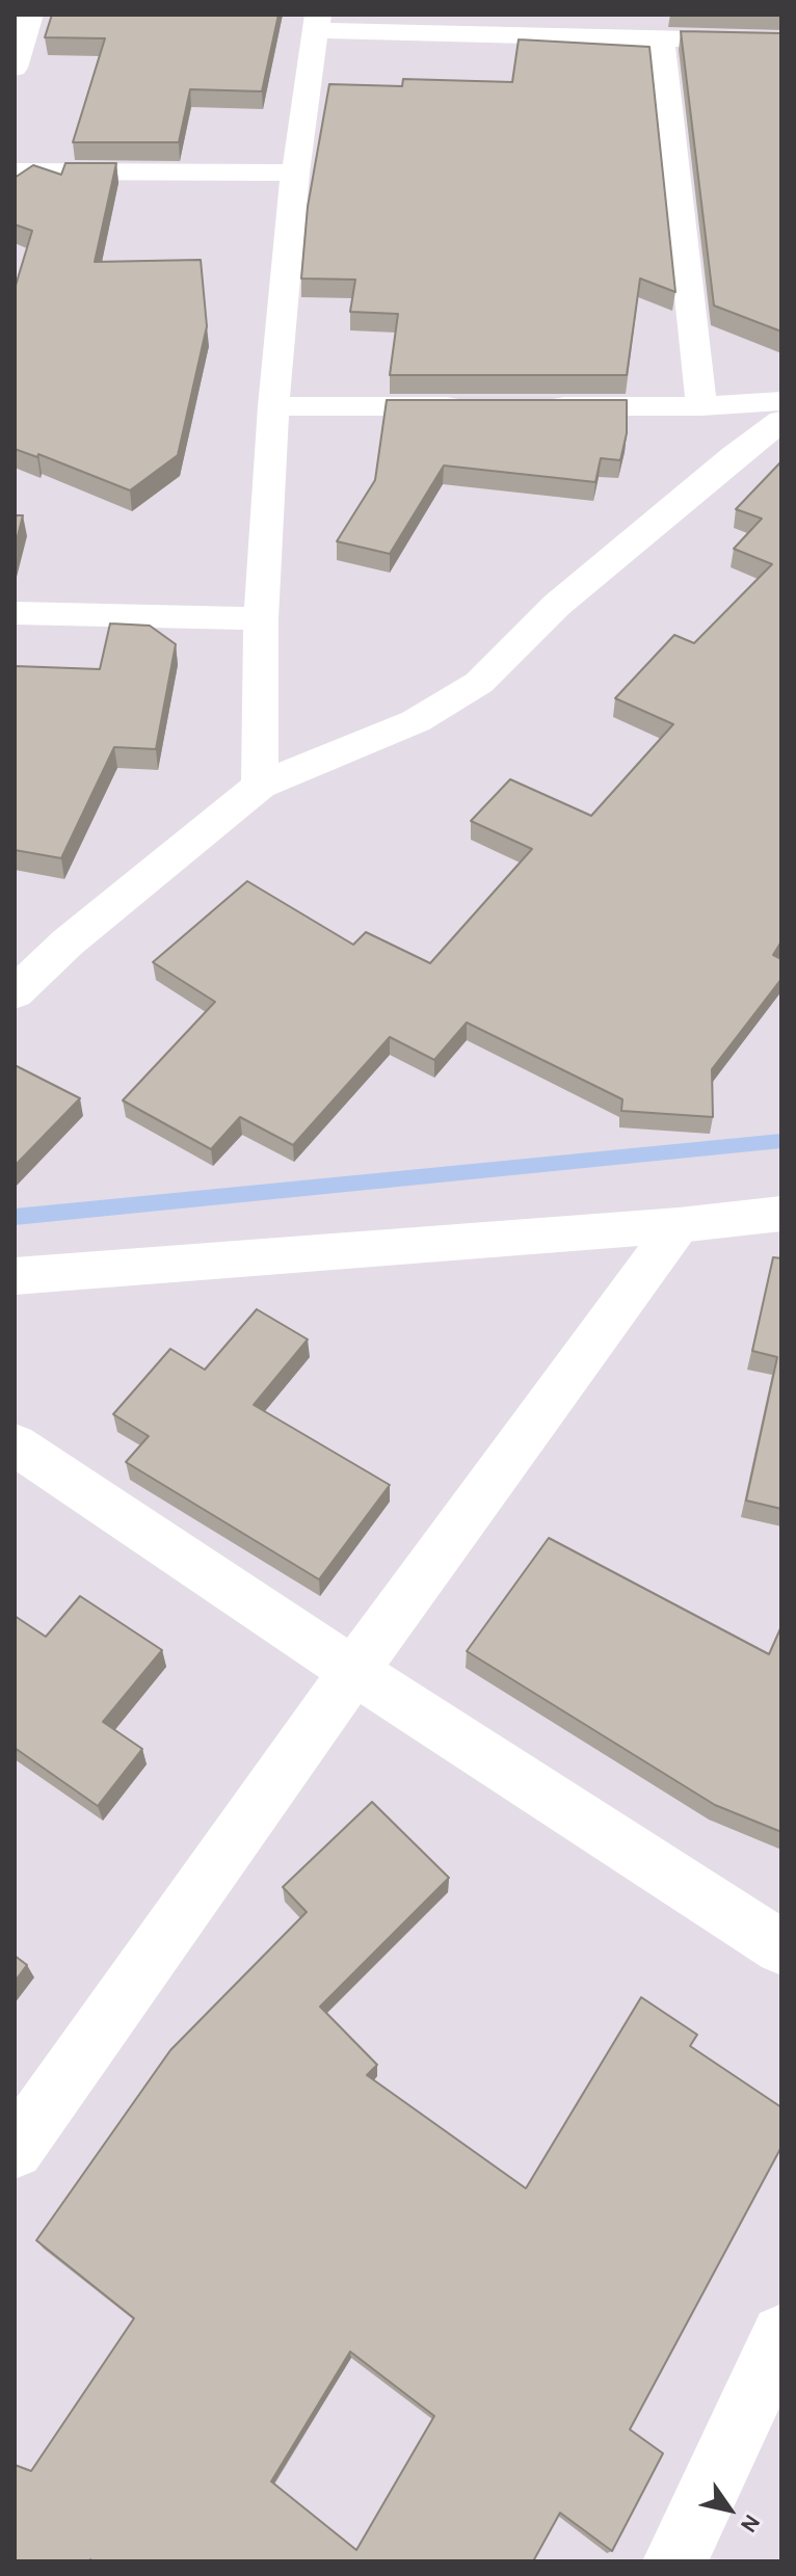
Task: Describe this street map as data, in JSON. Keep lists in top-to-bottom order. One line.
{"north":"bottom right"}
